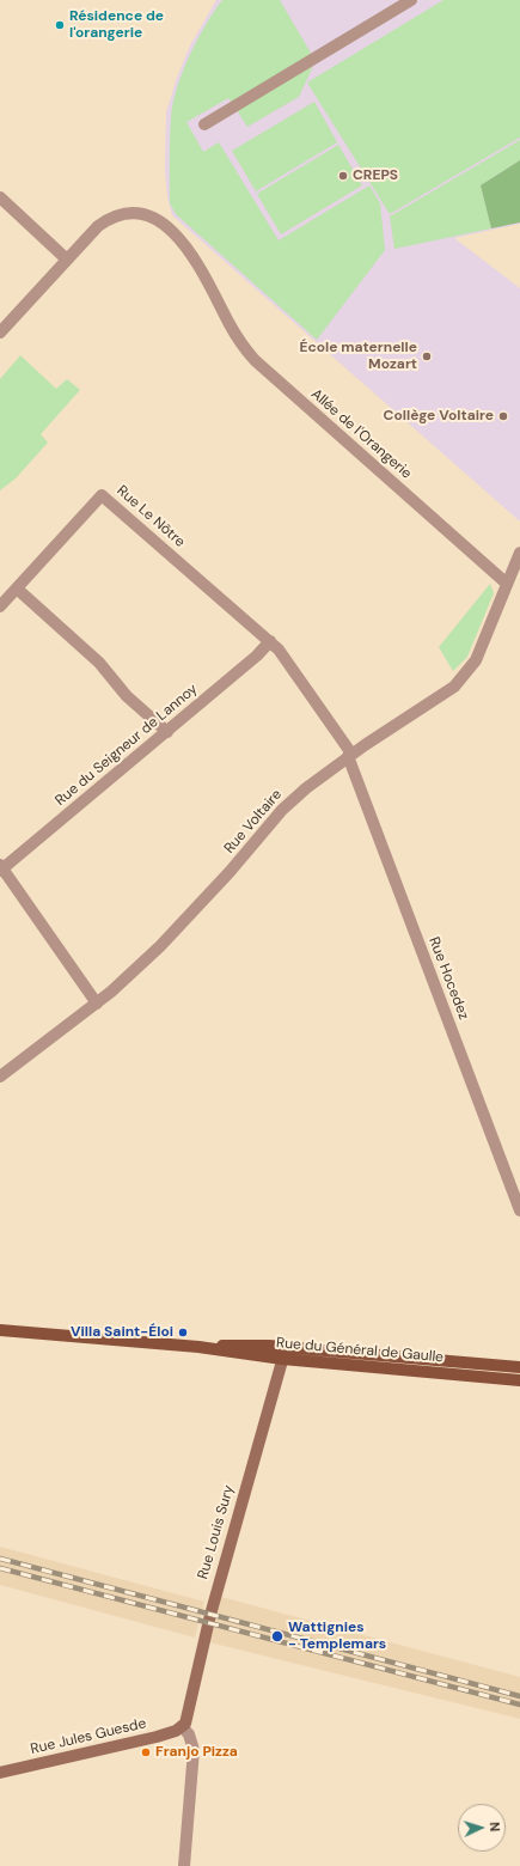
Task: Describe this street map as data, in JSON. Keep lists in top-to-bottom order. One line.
{"streets":{"main road":["Rue du Général de Gaulle","Rue Louis Sury","Rue Jules Guesde"],"street":["Allée de l'Orangerie","Rue Le Nôtre","Rue du Seigneur de Lannoy","Rue Voltaire","Rue Hocedez"]},"crossings":[["Allée de l'Orangerie","Rue Voltaire"],["Rue Le Nôtre","Rue du Seigneur de Lannoy"],["Rue Le Nôtre","Rue Hocedez"],["Rue du Seigneur de Lannoy","Rue Hocedez"],["Rue Voltaire","Rue Hocedez"],["Rue du Général de Gaulle","Rue Louis Sury"],["Rue Louis Sury","Rue Jules Guesde"]],"places":["Résidence de l'orangerie","CREPS","École maternelle Mozart","Collège Voltaire","Villa Saint-Éloi","Wattignies - Templemars","Franjo Pizza"],"north":"right"}
